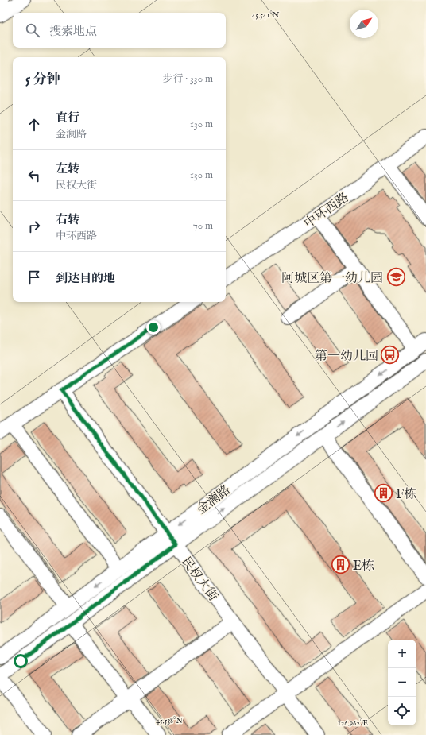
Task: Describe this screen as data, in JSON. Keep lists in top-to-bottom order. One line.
{"streets":{"street":["中环西路","金澜路","民权大街"]},"crossings":[["金澜路","民权大街"]],"places":{"school or university":["阿城区第一幼儿园"],"bus stop":["第一幼儿园"],"building":["F栋","E栋"]},"north":"top right","page":{"search":"搜索地点","heading":["5 分钟","步行 · 330 m"],"list":[["直行","金澜路","130 m"],["左转","民权大街","130 m"],["右转","中环西路","70 m"],"到达目的地"],"map_buttons":["+","−"]},"coordinates":["45.541°N","45.538°N","126.962°E"]}
